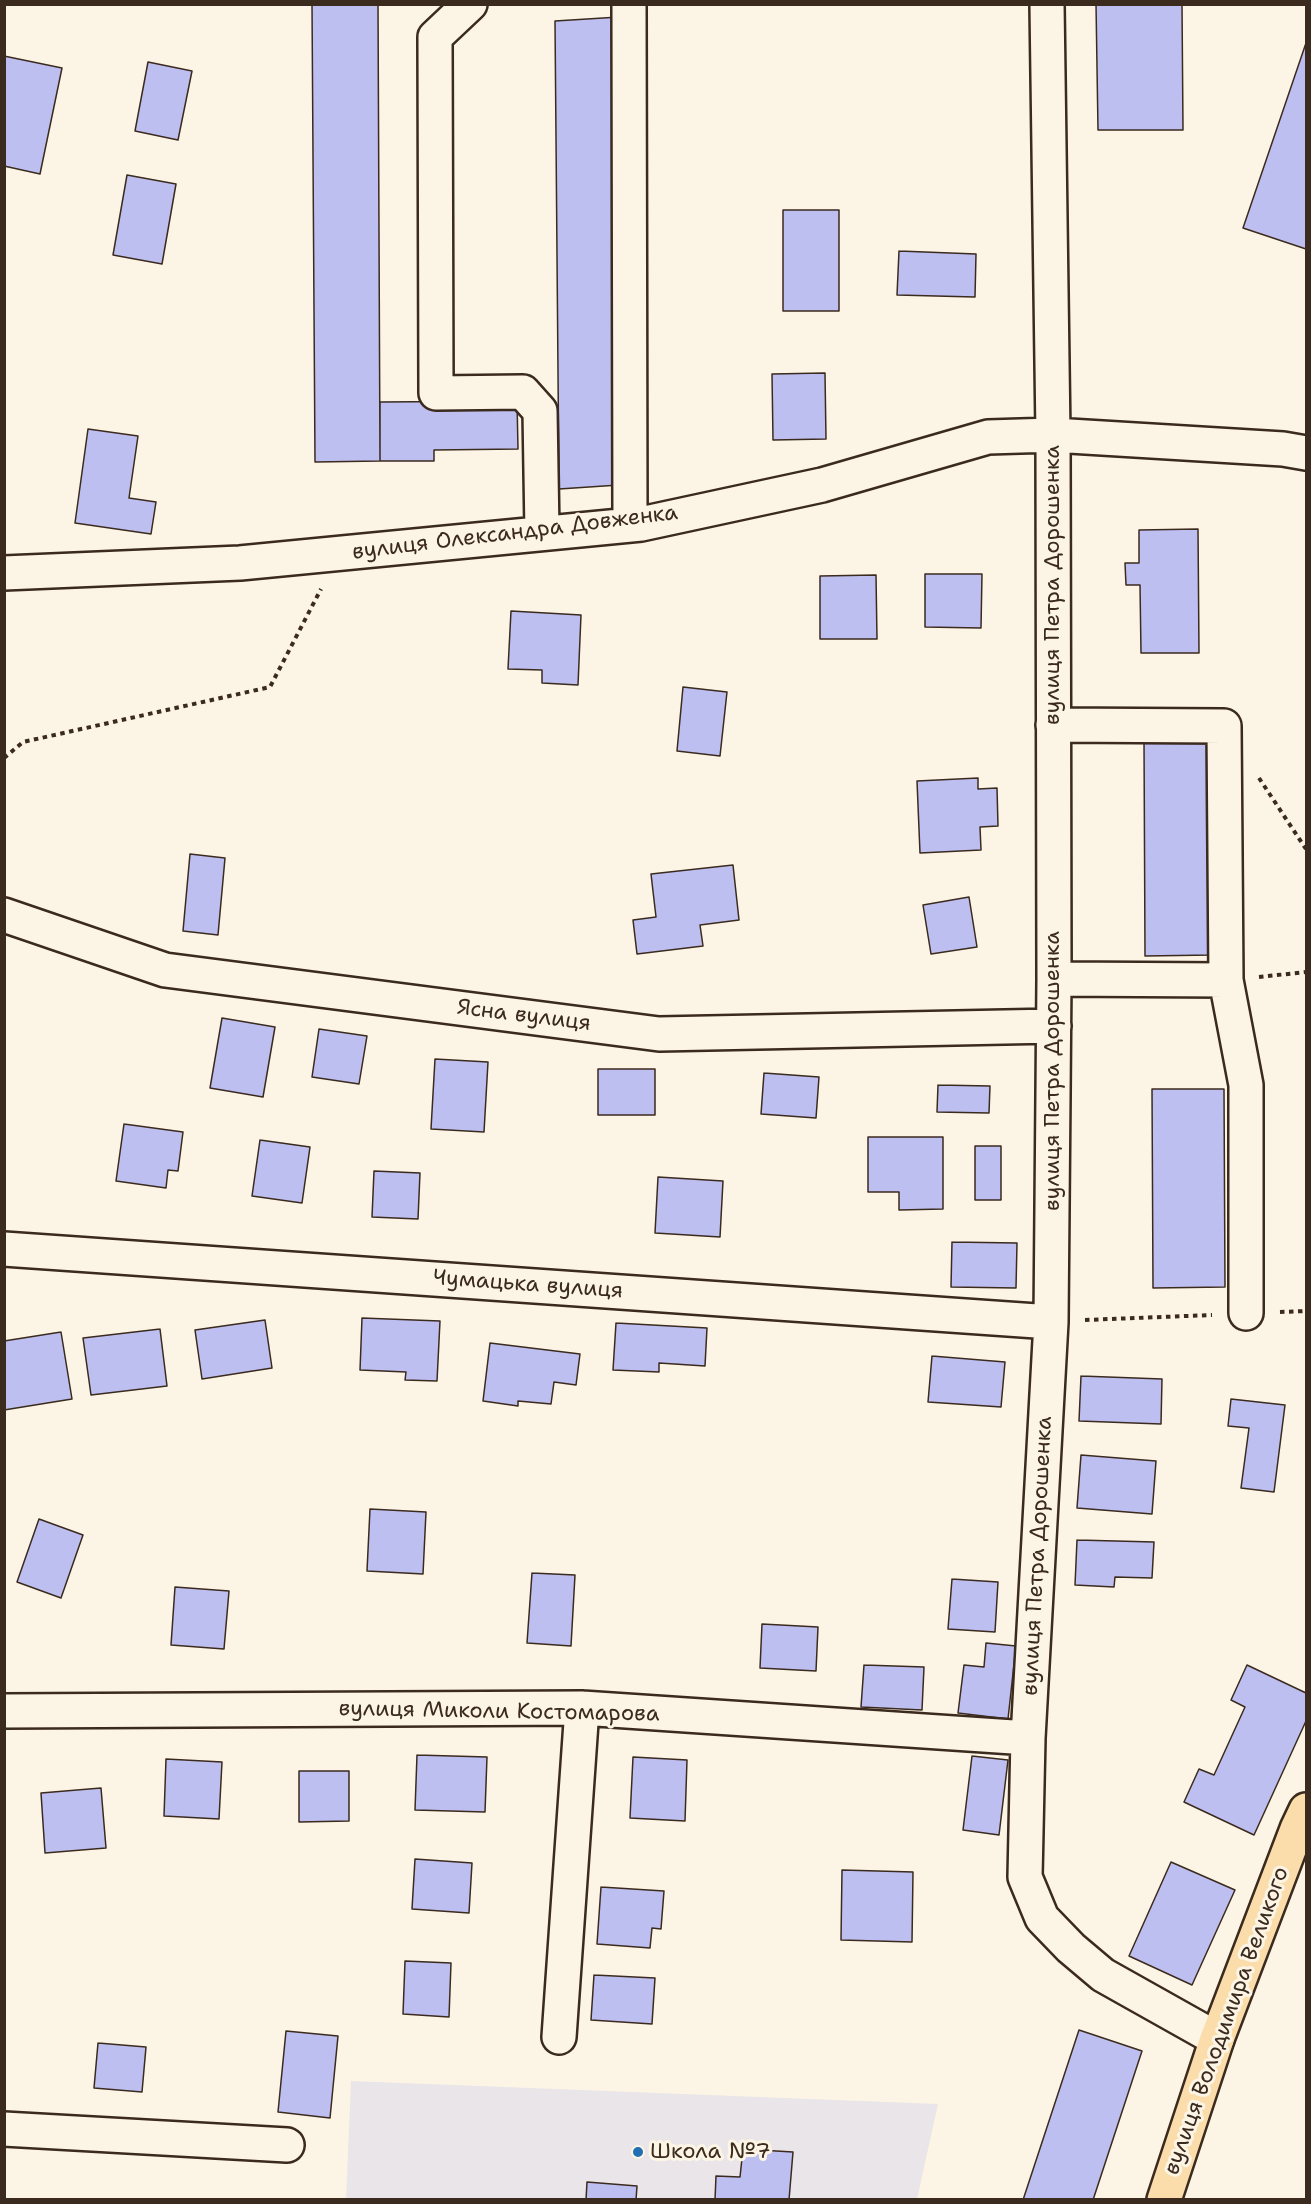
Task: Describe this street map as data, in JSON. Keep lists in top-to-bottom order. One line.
{"streets":{"main road":["вулиця Володимира Великого"],"street":["вулиця Олександра Довженка","вулиця Петра Дорошенка","Ясна вулиця","Чумацька вулиця","вулиця Миколи Костомарова"]},"crossings":[["вулиця Олександра Довженка","вулиця Петра Дорошенка"],["вулиця Петра Дорошенка","Ясна вулиця"],["вулиця Петра Дорошенка","Чумацька вулиця"],["вулиця Петра Дорошенка","вулиця Миколи Костомарова"],["вулиця Петра Дорошенка","вулиця Володимира Великого"]],"places":["Школа №7"]}
